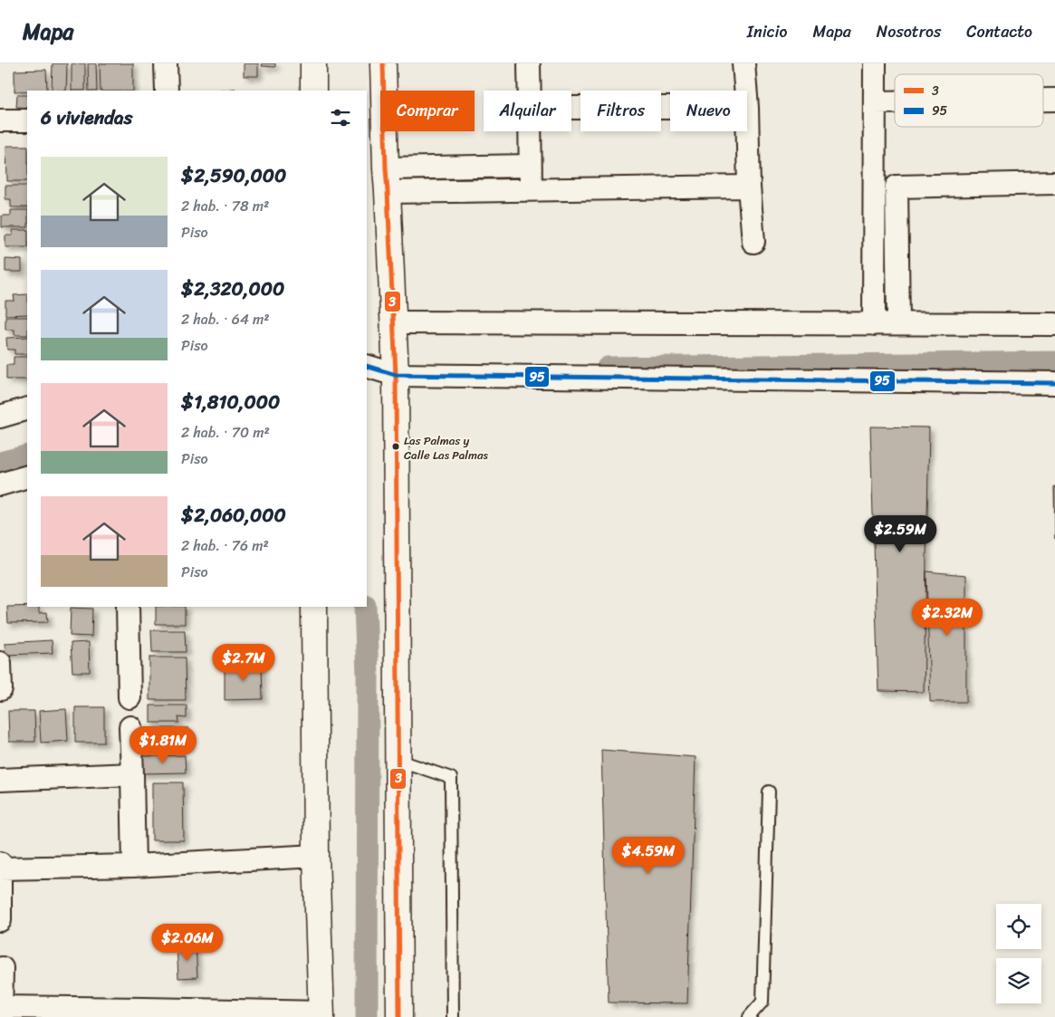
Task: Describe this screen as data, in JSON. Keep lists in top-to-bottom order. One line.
{"places":["Las Palmas y Calle Las Palmas"],"lines":["transit line 3","transit line 95"],"legend":["3","95"],"page":{"header":"Mapa","nav":["Inicio","Mapa","Nosotros","Contacto"],"chip":["Comprar","Alquilar","Filtros","Nuevo"],"heading":"6 viviendas","list":[{"name":"$2,590,000","note":"2 hab. · 78 m² · Piso"},{"name":"$2,320,000","note":"2 hab. · 64 m² · Piso"},{"name":"$1,810,000","note":"2 hab. · 70 m² · Piso"},{"name":"$2,060,000","note":"2 hab. · 76 m² · Piso"}],"price":["$2.59M","$2.32M","$2.7M","$1.81M","$4.59M","$2.06M"]}}
